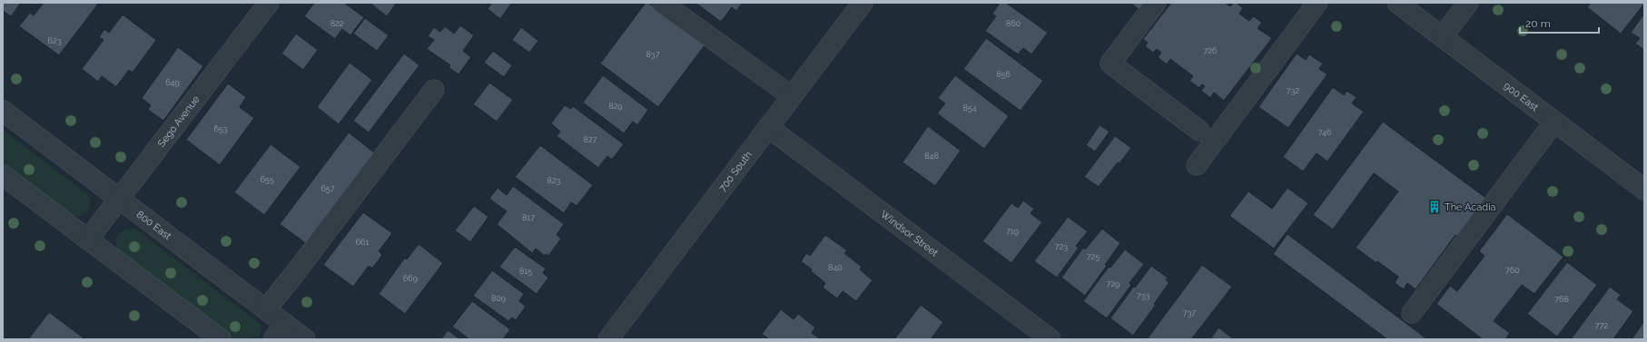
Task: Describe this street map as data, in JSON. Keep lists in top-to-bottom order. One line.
{"streets":{"street":["900 East","Sego Avenue","700 South","800 East","Windsor Street"]},"crossings":[["Sego Avenue","800 East"],["700 South","Windsor Street"]],"places":{"building":["The Acadia"]},"house_numbers":["822","860","623","726","837","856","649","732","829","854","653","746","827","848","655","823","657","817","719","661","723","725","840","760","815","669","729","733","809","768","737","772"],"scale_bar":"20 m"}
